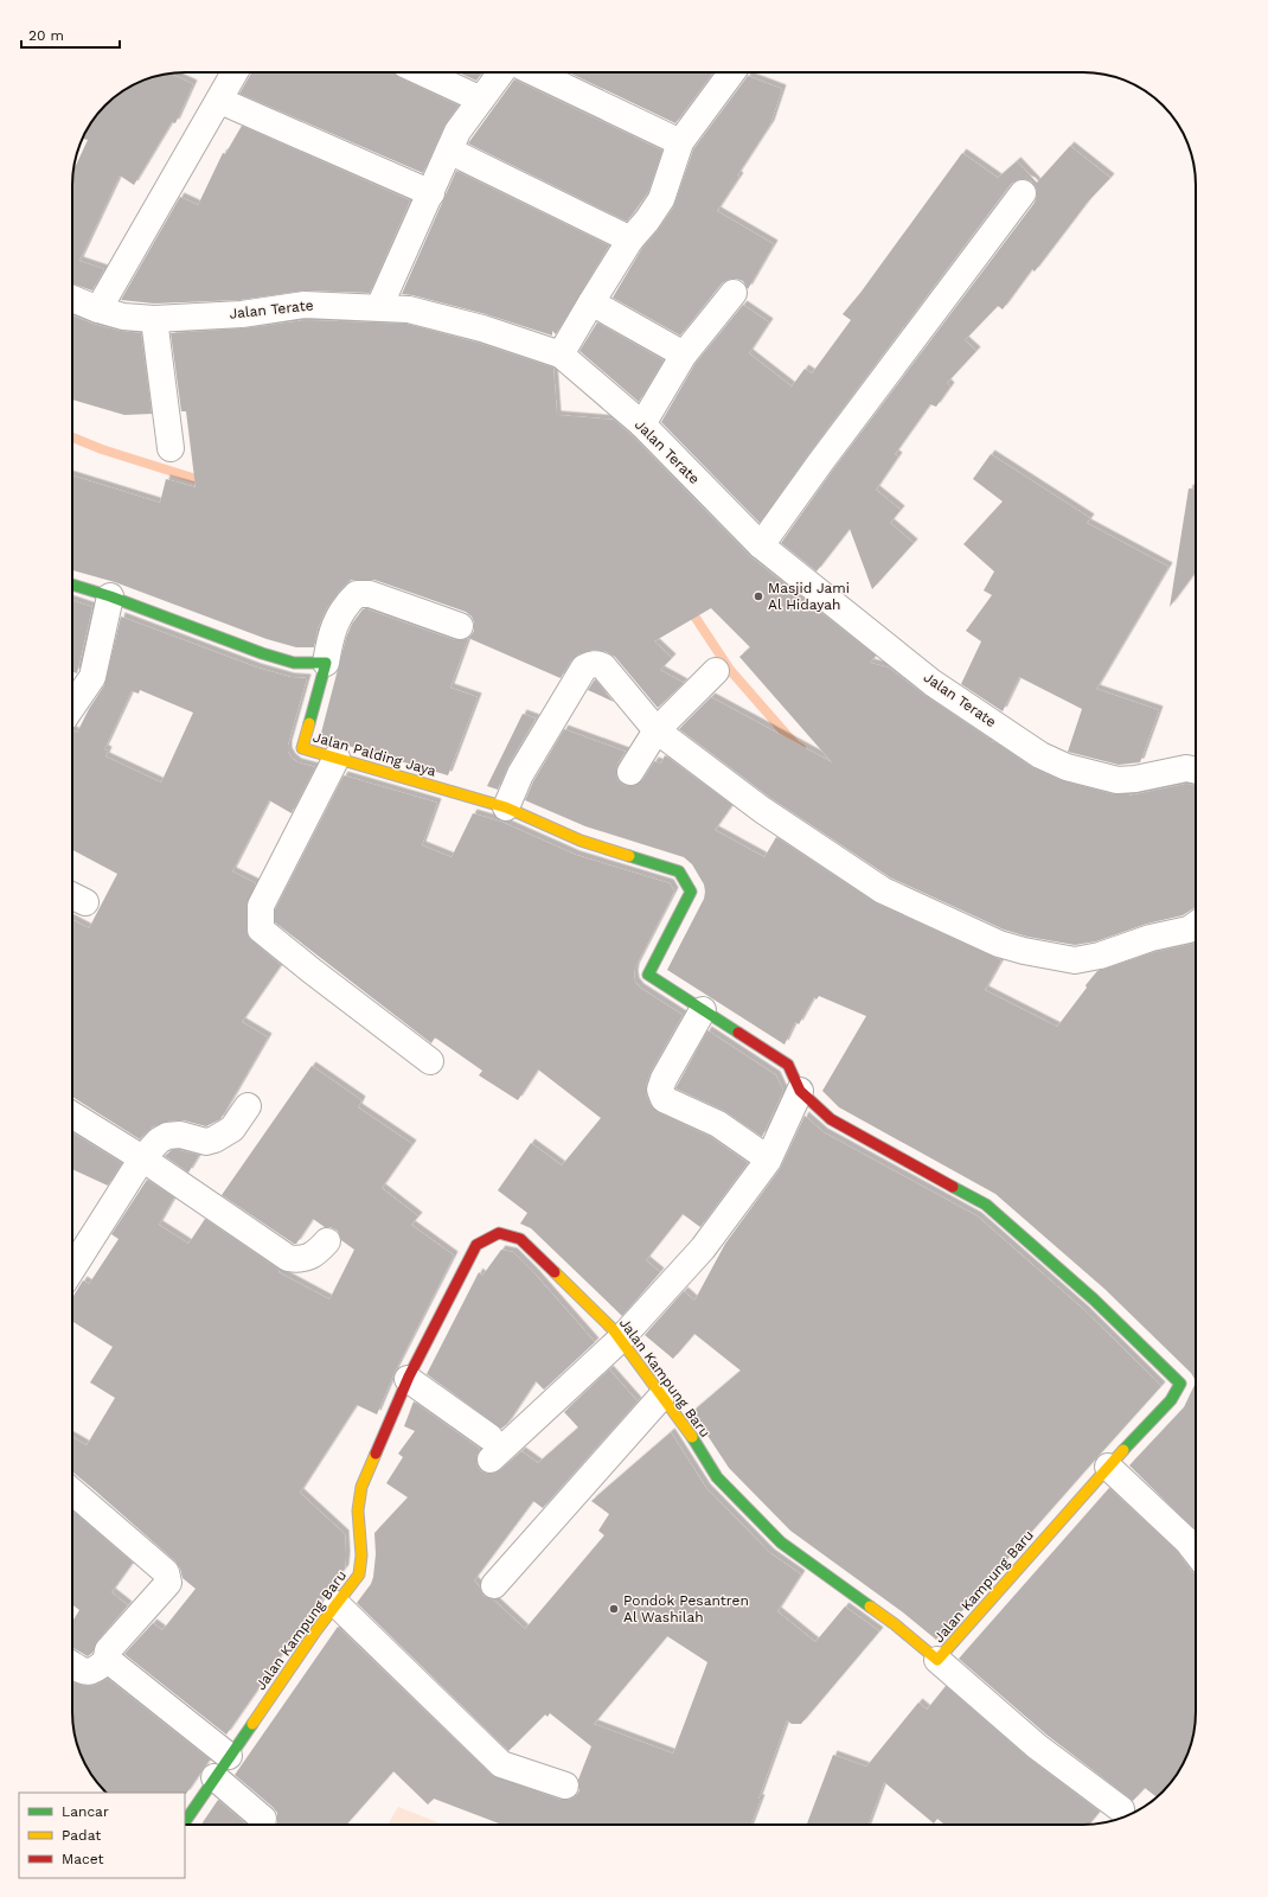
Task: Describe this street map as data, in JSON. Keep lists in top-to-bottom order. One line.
{"streets":{"street":["Jalan Terate","Jalan Palding Jaya","Jalan Kampung Baru"]},"places":["Masjid Jami Al Hidayah","Pondok Pesantren Al Washilah"],"legend":["Lancar","Padat","Macet"],"scale_bar":"20 m"}
